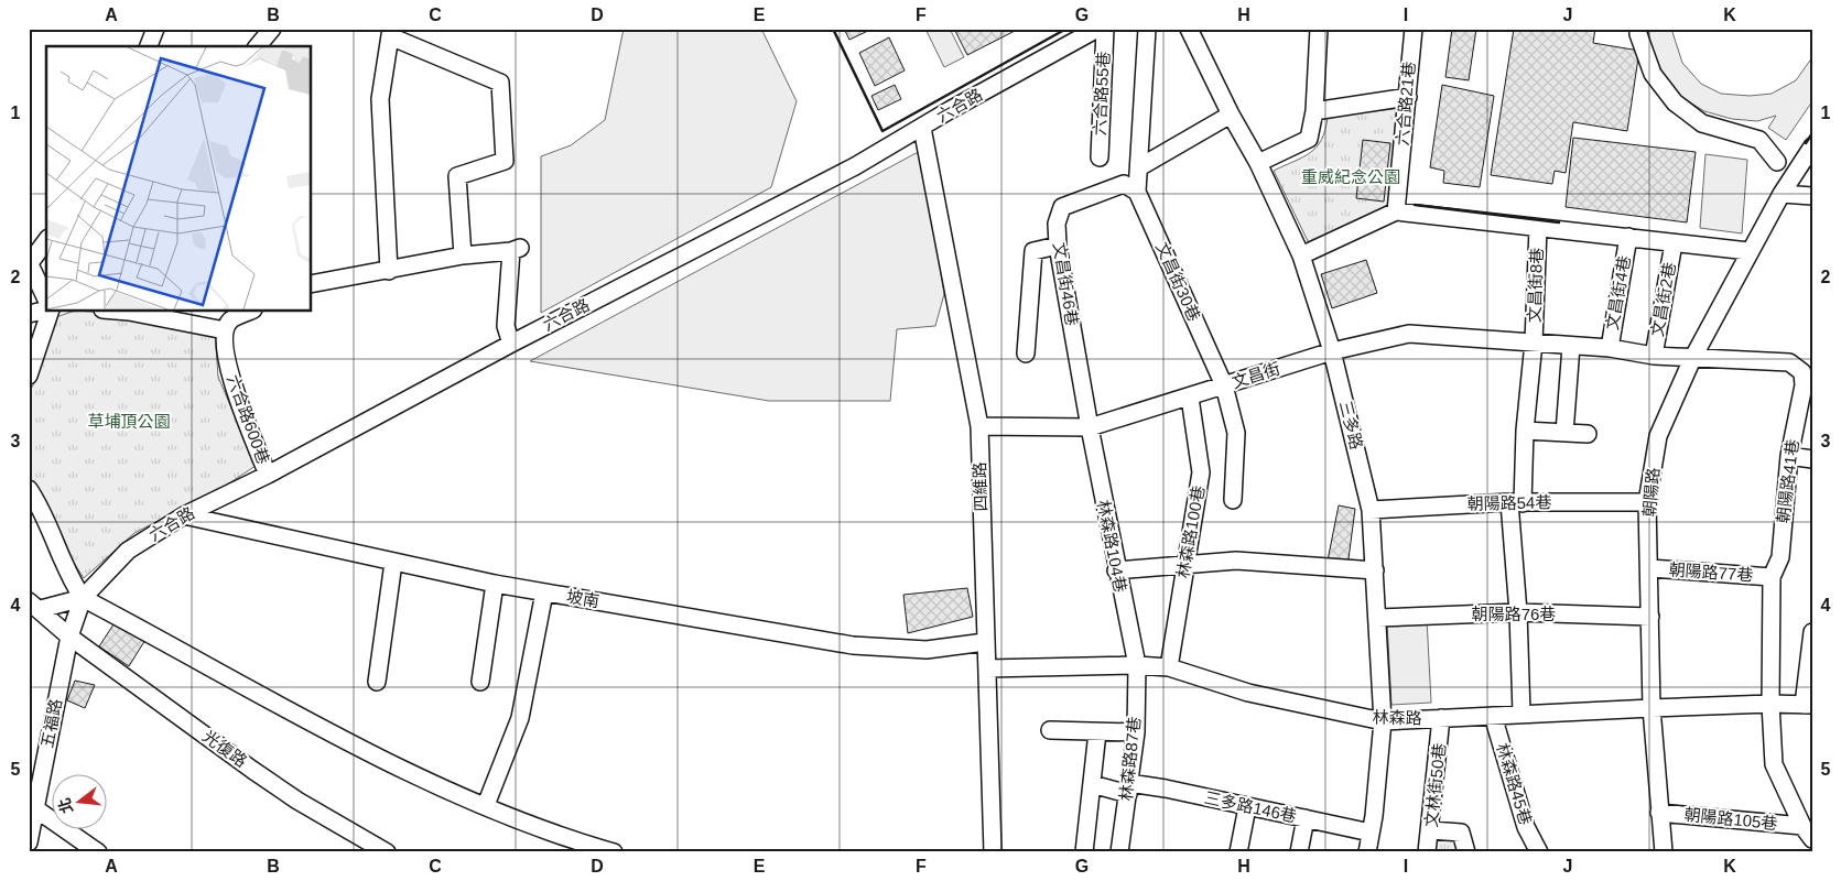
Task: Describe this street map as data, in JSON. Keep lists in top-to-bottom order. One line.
{"streets":{"street":["六合路55巷","六合路21巷","六合路","文昌街30巷","文昌街46巷","文昌街8巷","文昌街4巷","文昌街2巷","文昌街","六合路600巷","三多路","朝陽路41巷","四維路","朝陽路","朝陽路54巷","林森路100巷","林森路104巷","朝陽路77巷","坡南","朝陽路76巷","林森路","五福路","光復路","林森路87巷","林森路45巷","文林街50巷","三多路146巷","朝陽路105巷"]},"crossings":[["六合路","六合路600巷"],["六合路","四維路"],["六合路","坡南"],["六合路","五福路"],["六合路","光復路"],["文昌街30巷","文昌街46巷"],["文昌街30巷","文昌街"],["文昌街46巷","文昌街"],["文昌街46巷","林森路104巷"],["文昌街8巷","文昌街"],["文昌街4巷","文昌街"],["文昌街2巷","文昌街"],["文昌街","三多路"],["文昌街","朝陽路41巷"],["文昌街","四維路"],["文昌街","朝陽路"],["文昌街","林森路100巷"],["文昌街","林森路104巷"],["三多路","朝陽路54巷"],["三多路","朝陽路76巷"],["三多路","林森路"],["三多路","三多路146巷"],["朝陽路41巷","朝陽路"],["朝陽路41巷","朝陽路77巷"],["朝陽路41巷","林森路"],["朝陽路41巷","朝陽路105巷"],["四維路","坡南"],["四維路","林森路"],["朝陽路","朝陽路54巷"],["朝陽路","朝陽路77巷"],["朝陽路","朝陽路76巷"],["朝陽路","林森路"],["朝陽路","朝陽路105巷"],["林森路100巷","林森路"],["林森路104巷","林森路"],["林森路104巷","林森路87巷"],["林森路","林森路87巷"],["林森路","林森路45巷"],["林森路","文林街50巷"],["五福路","光復路"],["林森路87巷","三多路146巷"]],"parks":["重威紀念公園","草埔頂公園"],"north":"left","grid":{"columns":["A","B","C","D","E","F","G","H","I","J","K"],"rows":["1","2","3","4","5"]}}
